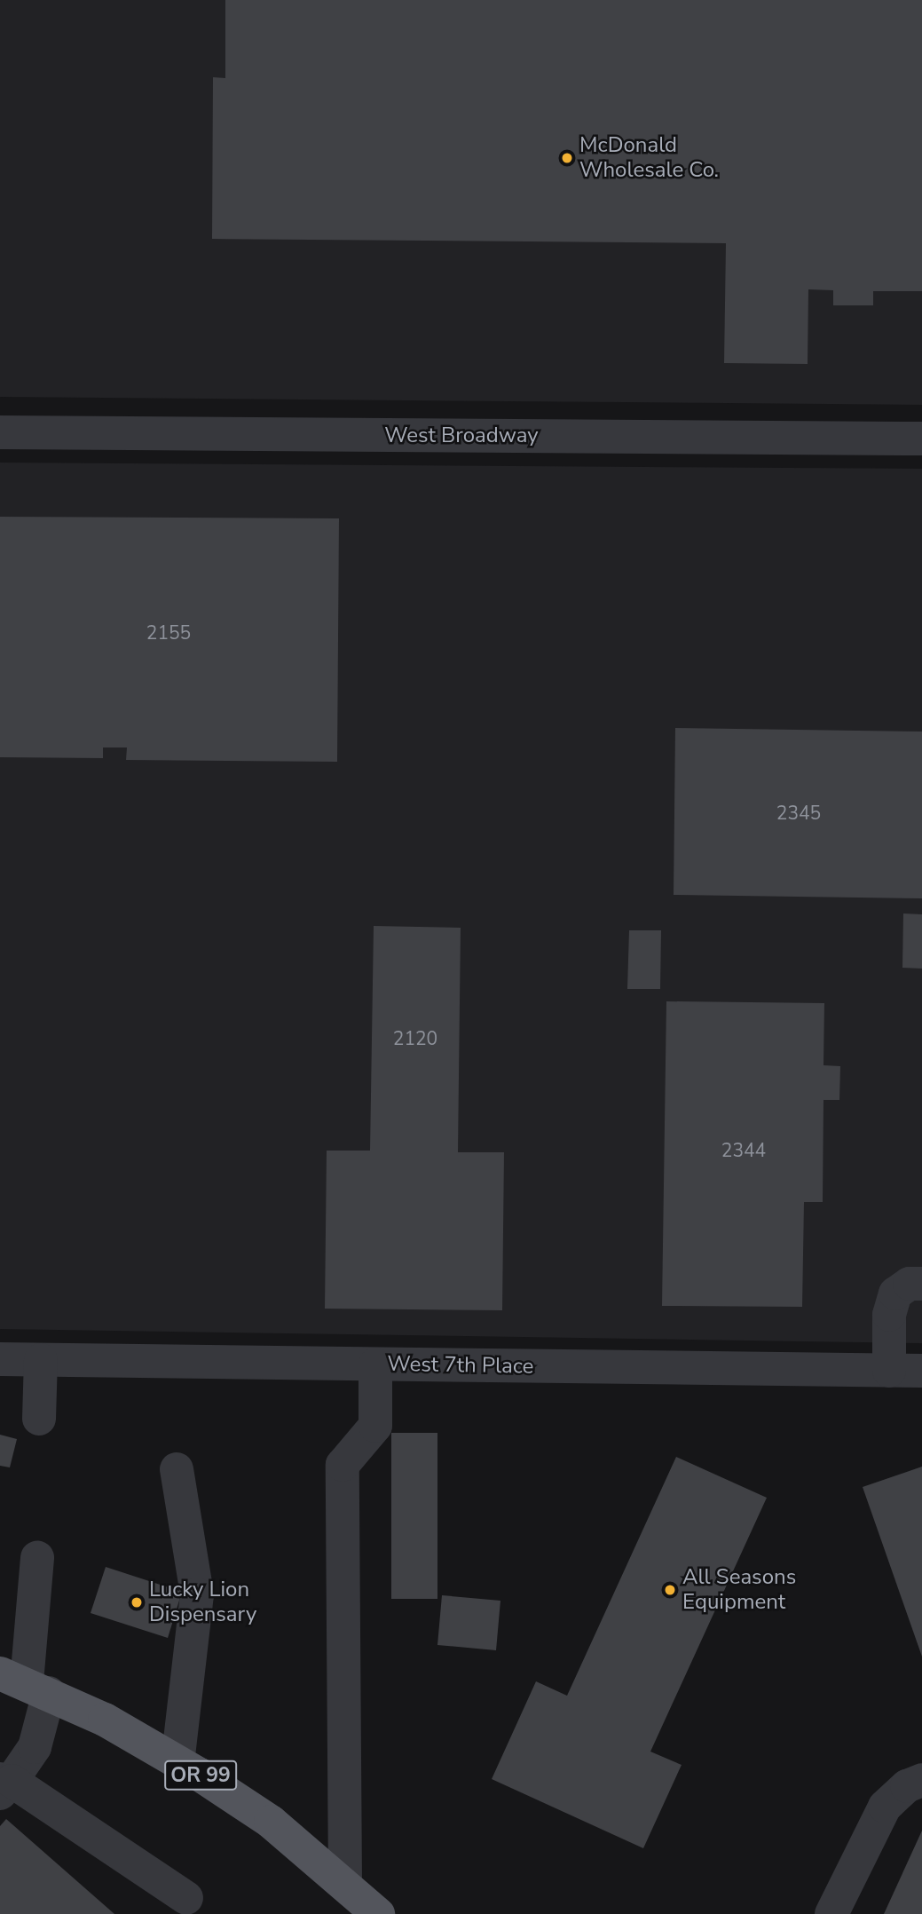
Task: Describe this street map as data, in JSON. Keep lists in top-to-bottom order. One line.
{"streets":{"main road":["OR 99"],"street":["West Broadway","West 7th Place"]},"places":["McDonald Wholesale Co.","All Seasons Equipment","Lucky Lion Dispensary"],"house_numbers":["2155","2345","2120","2344"]}
